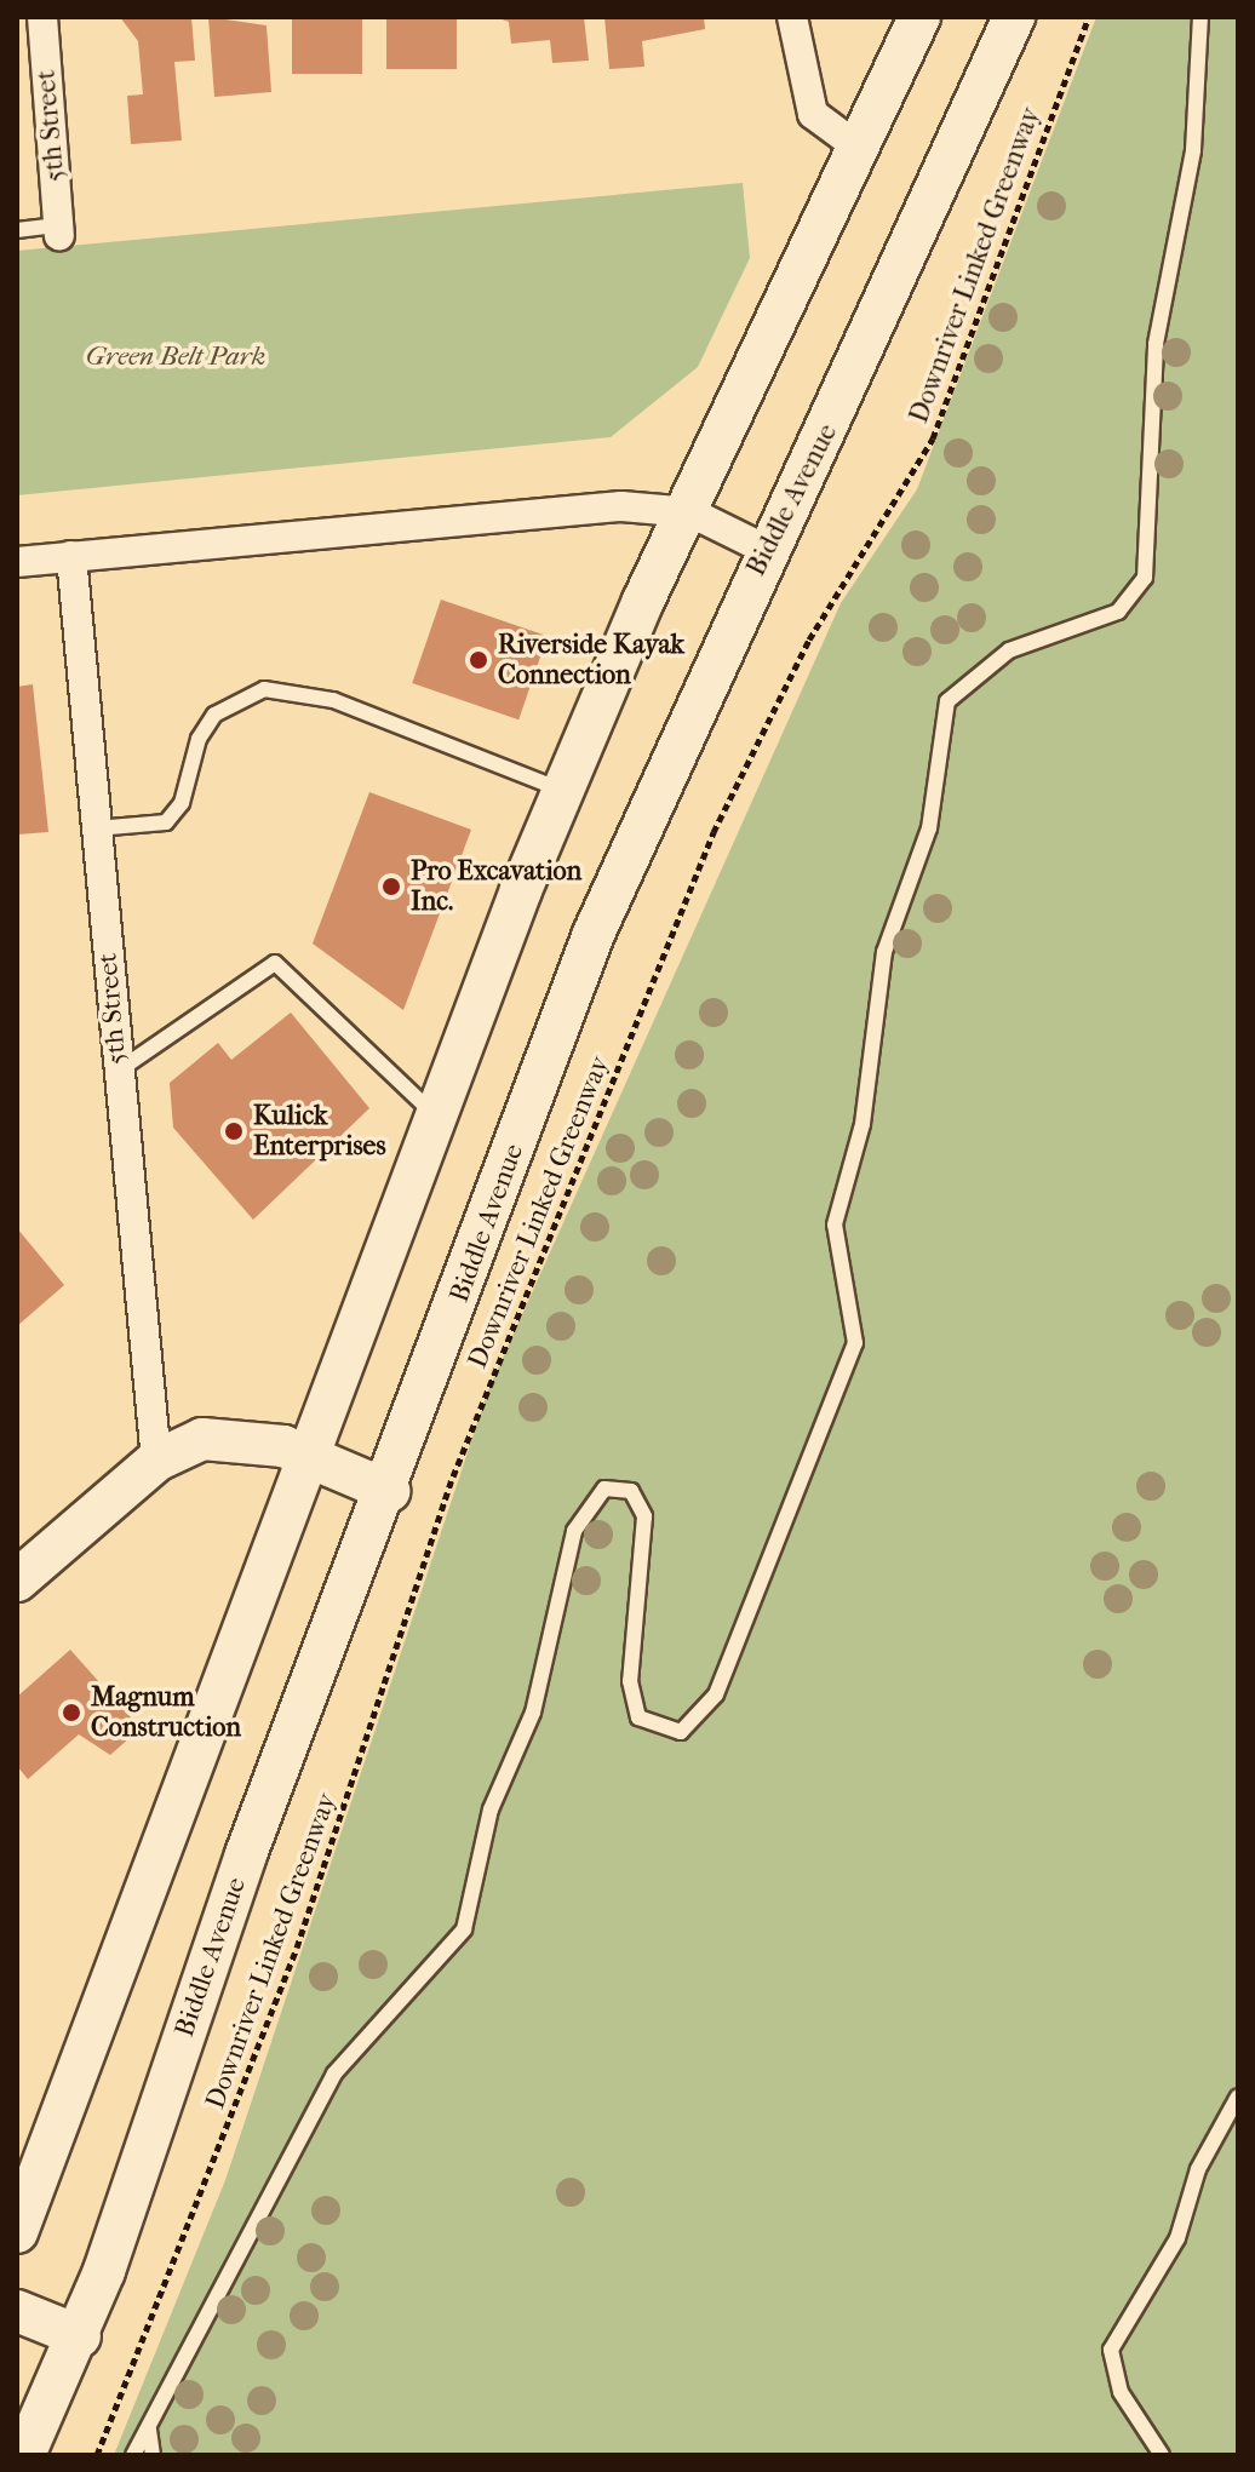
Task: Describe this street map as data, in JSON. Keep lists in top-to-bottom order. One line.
{"streets":{"main road":["Biddle Avenue"],"street":["5th Street"],"path":["Downriver Linked Greenway"]},"parks":["Green Belt Park"],"places":["Riverside Kayak Connection","Pro Excavation Inc.","Kulick Enterprises","Magnum Construction"]}
